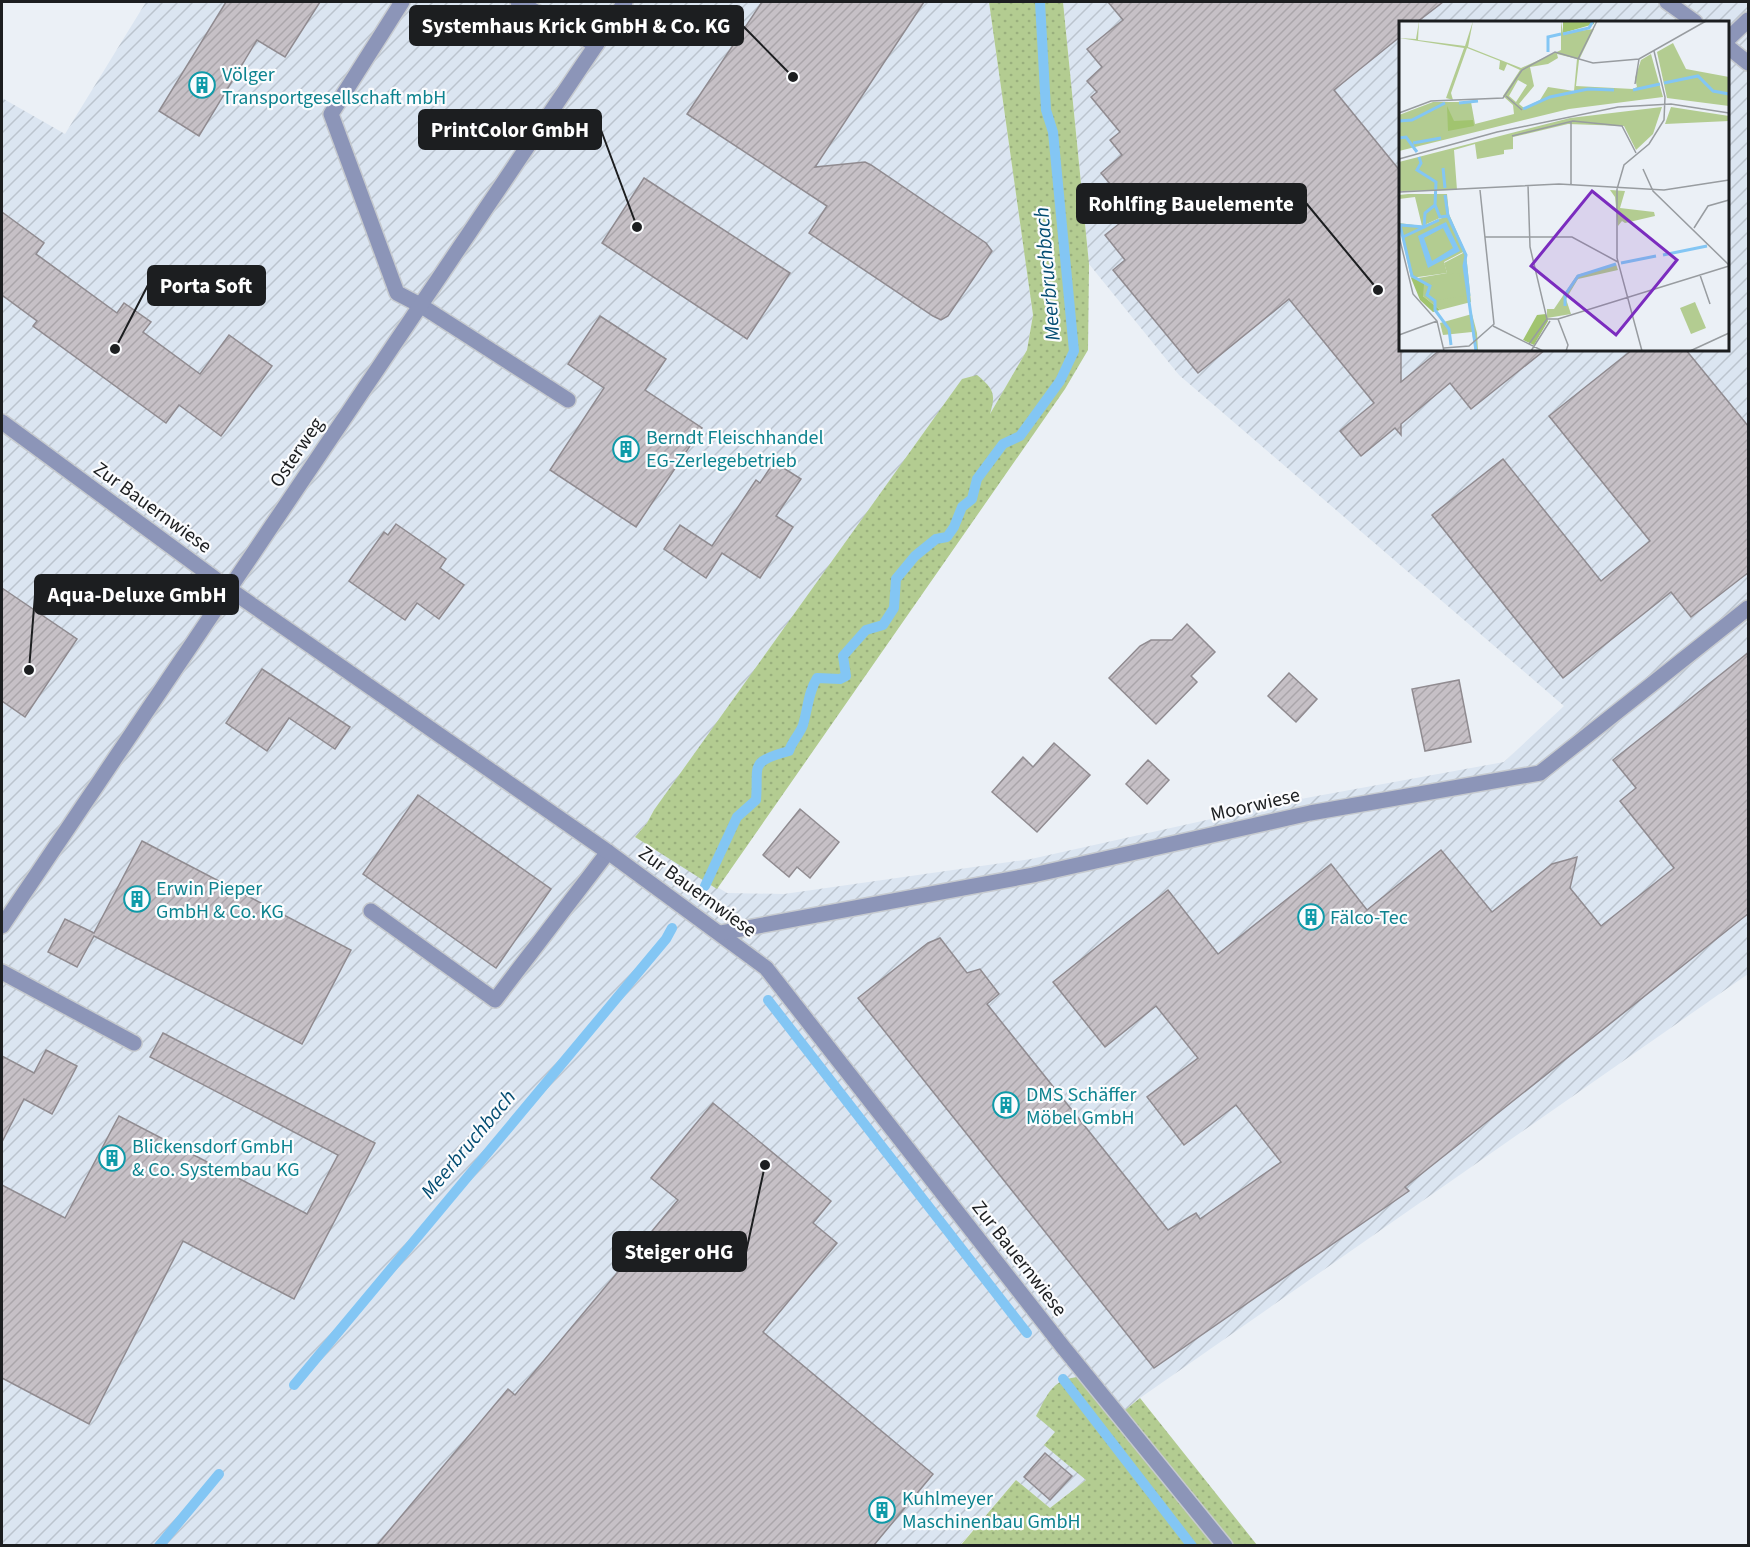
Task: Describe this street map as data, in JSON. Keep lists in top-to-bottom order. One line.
{"streets":{"street":["Osterweg","Zur Bauernwiese","Moorwiese"]},"crossings":[["Osterweg","Zur Bauernwiese"],["Zur Bauernwiese","Moorwiese"]],"water":["Meerbruchbach"],"places":{"other":["Systemhaus Krick GmbH & Co. KG","PrintColor GmbH","Rohlfing Bauelemente","Porta Soft","Aqua-Deluxe GmbH","Steiger oHG"],"building":["Völger Transportgesellschaft mbH","Berndt Fleischhandel EG-Zerlegebetrieb","Erwin Pieper GmbH & Co. KG","Fälco-Tec","DMS Schäffer Möbel GmbH","Blickensdorf GmbH & Co. Systembau KG","Kuhlmeyer Maschinenbau GmbH"]}}
